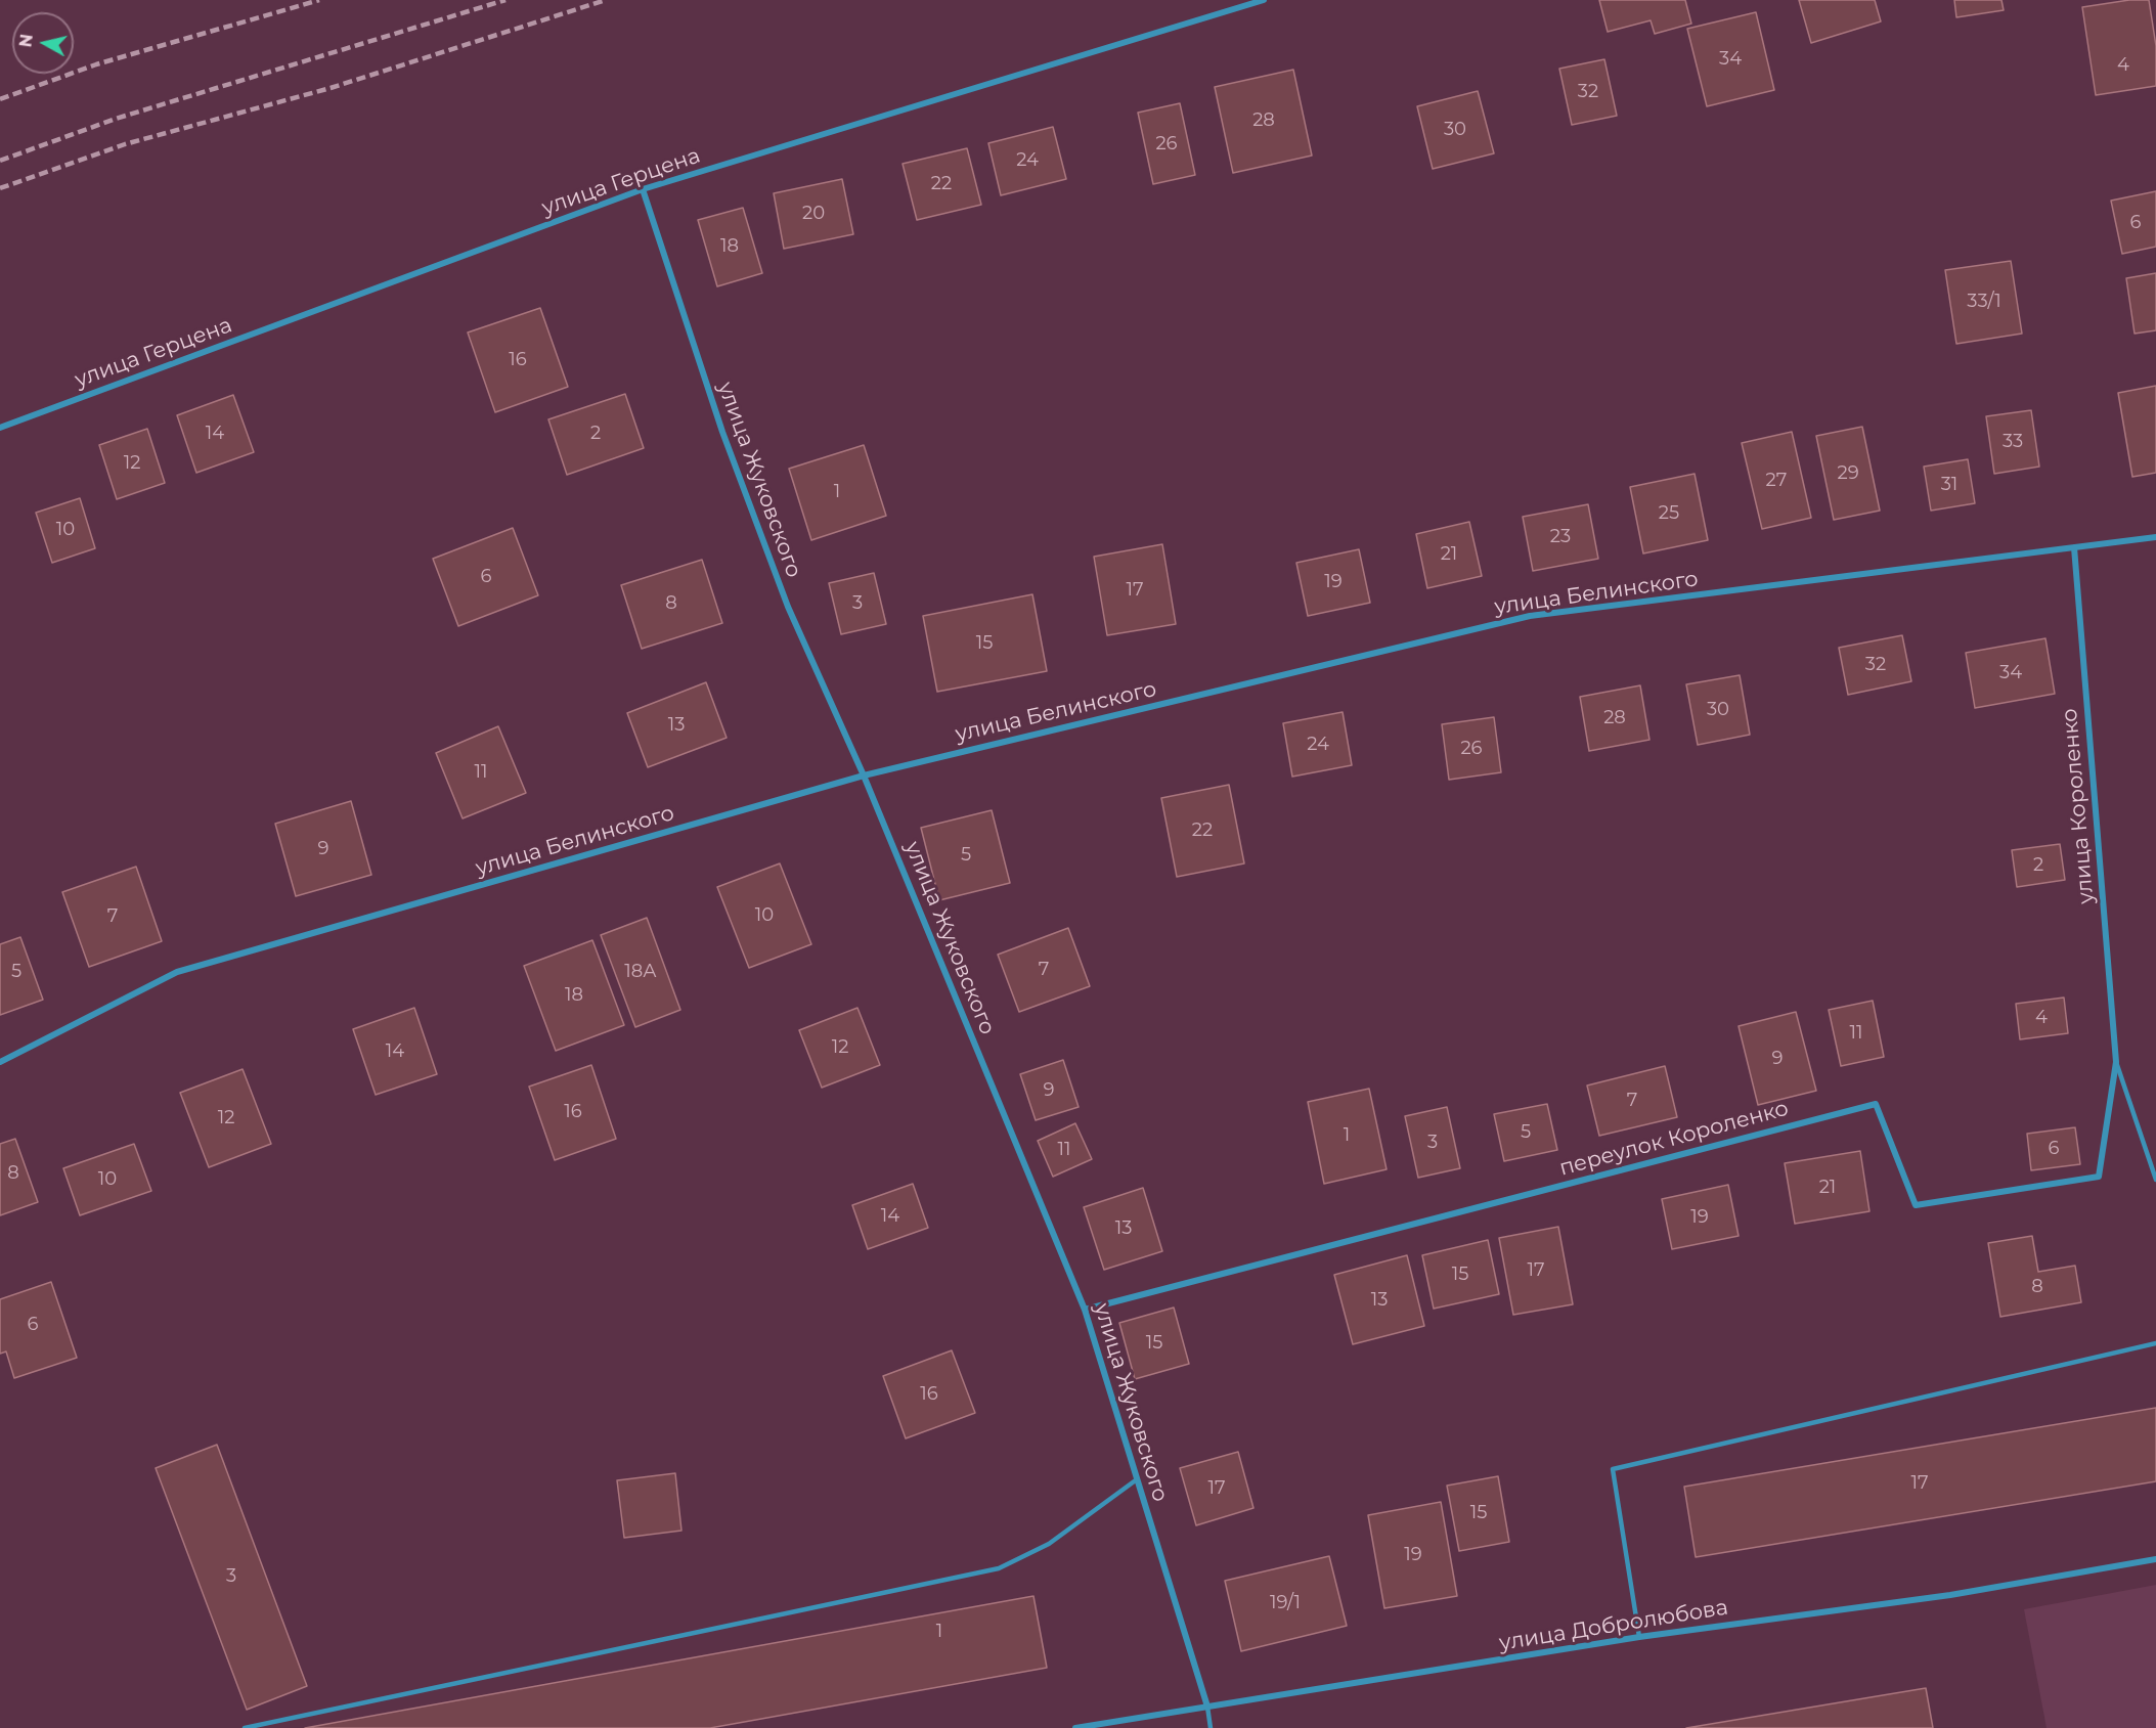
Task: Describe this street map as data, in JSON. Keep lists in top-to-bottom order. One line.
{"streets":{"street":["улица Герцена","улица Жуковского","улица Белинского","улица Короленко","переулок Короленко","улица Добролюбова"]},"crossings":[["улица Герцена","улица Жуковского"],["улица Жуковского","улица Белинского"],["улица Жуковского","переулок Короленко"],["улица Жуковского","улица Добролюбова"],["улица Белинского","улица Короленко"],["улица Короленко","переулок Короленко"]],"house_numbers":["34","4","32","28","30","26","24","22","20","6","18","33/1","16","14","2","33","12","29","27","31","1","25","10","23","21","6","19","17","8","3","15","32","34","30","28","13","24","26","11","22","9","5","2","10","7","7","5","18А","18","4","11","12","14","9","9","7","16","12","5","1","3","6","11","8","10","21","14","19","13","17","15","8","13","6","15","16","17","17","15","19","3","19/1","1"],"north":"left"}
